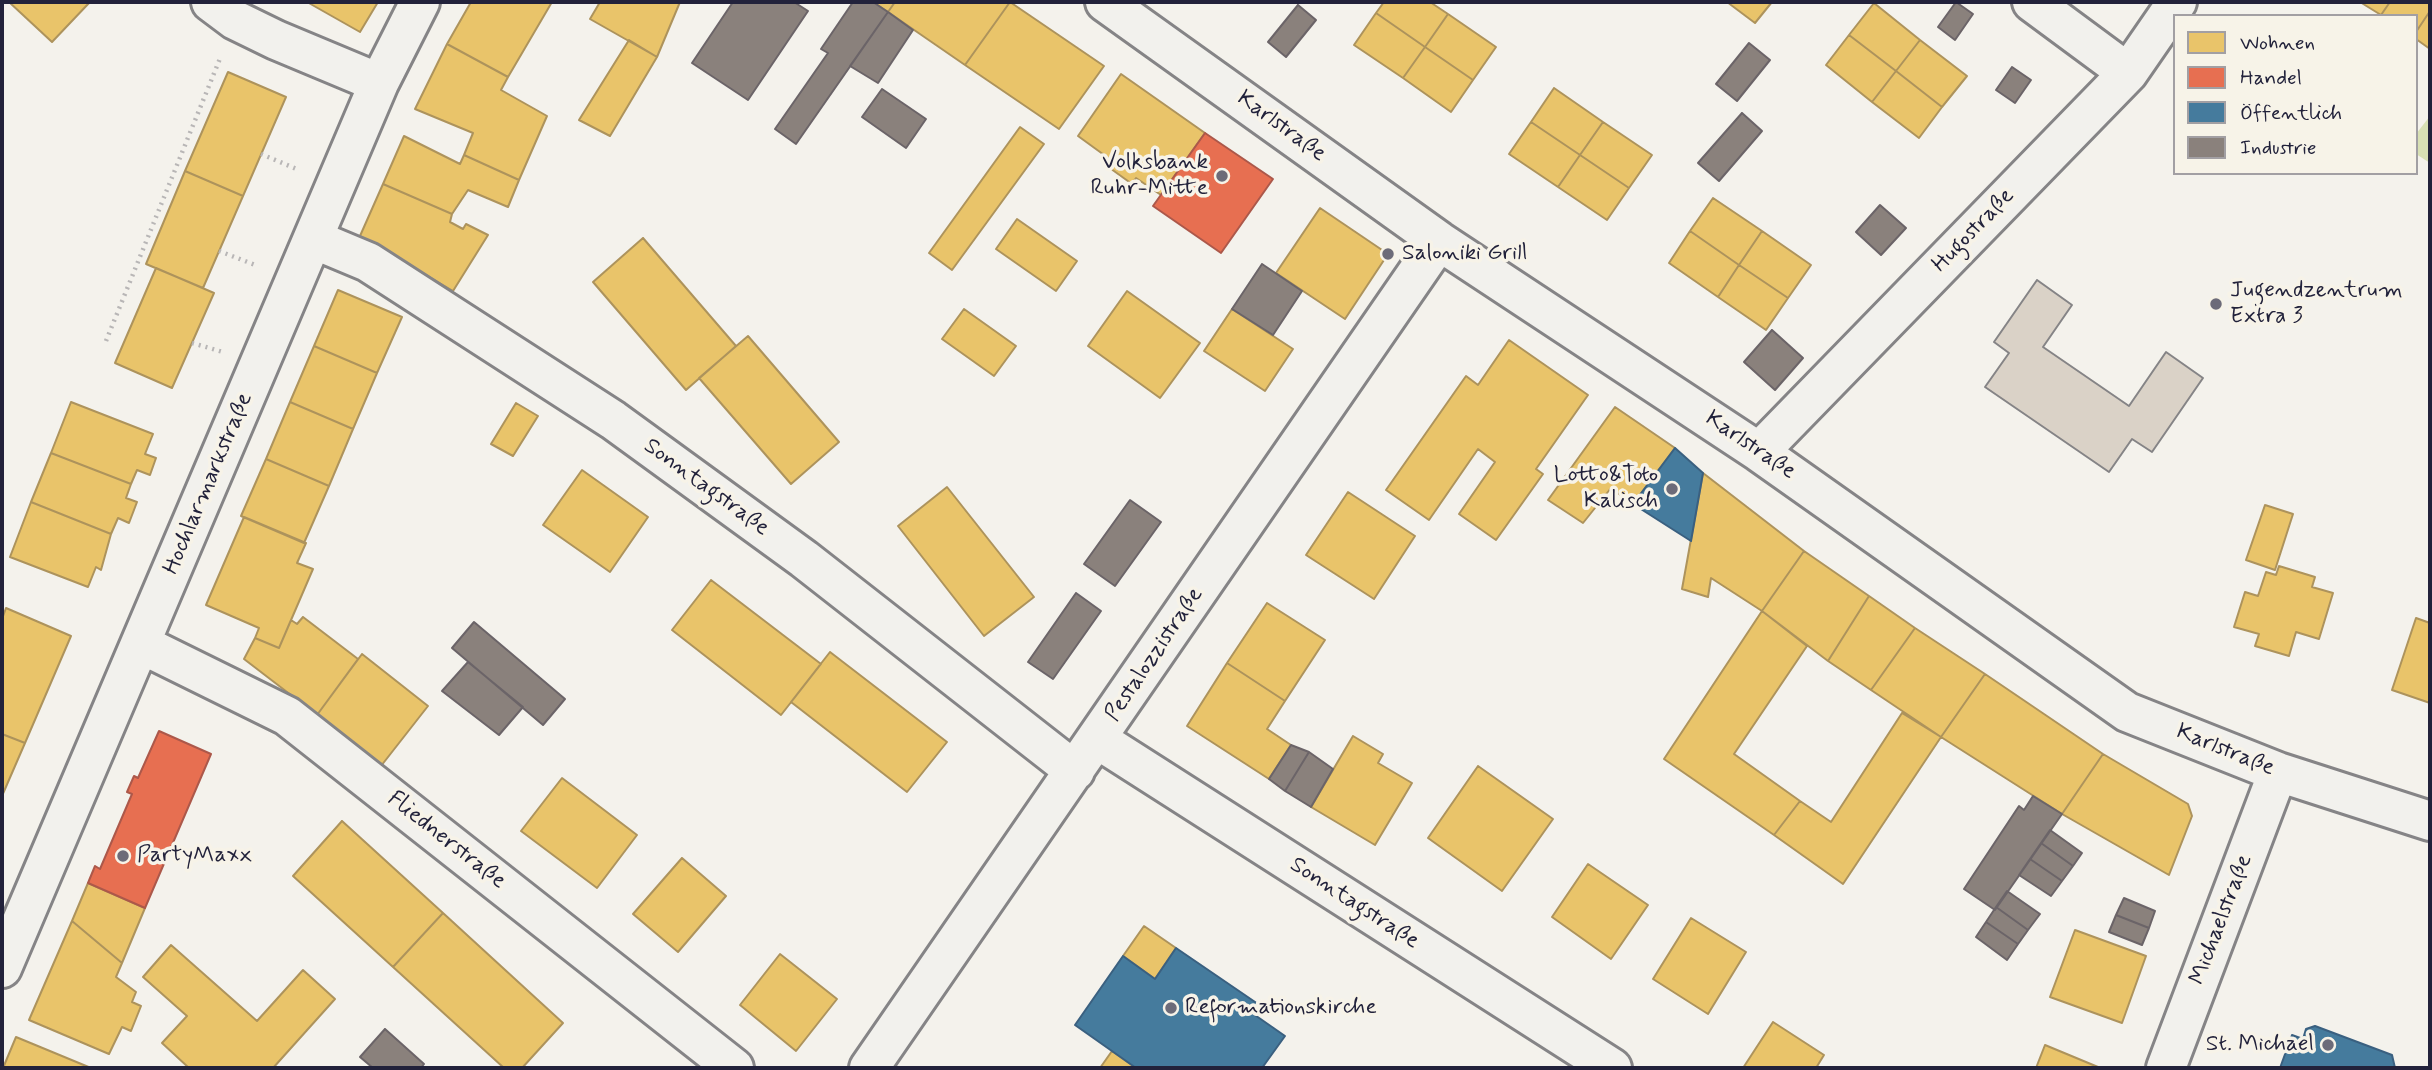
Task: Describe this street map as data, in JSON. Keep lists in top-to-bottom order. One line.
{"streets":{"street":["Karlstraße","Hugostraße","Hochlarmarkstraße","Sonntagstraße","Pestalozzistraße","Fliednerstraße","Michaelstraße"]},"crossings":[["Karlstraße","Hugostraße"],["Karlstraße","Pestalozzistraße"],["Karlstraße","Michaelstraße"],["Hochlarmarkstraße","Sonntagstraße"],["Hochlarmarkstraße","Fliednerstraße"],["Sonntagstraße","Pestalozzistraße"]],"places":["Volksbank Ruhr-Mitte","Saloniki Grill","Jugendzentrum Extra 3","Lotto&Toto Kalisch","PartyMaxx","Reformationskirche","St. Michael"],"legend":["Wohnen","Handel","Öffentlich","Industrie"]}
